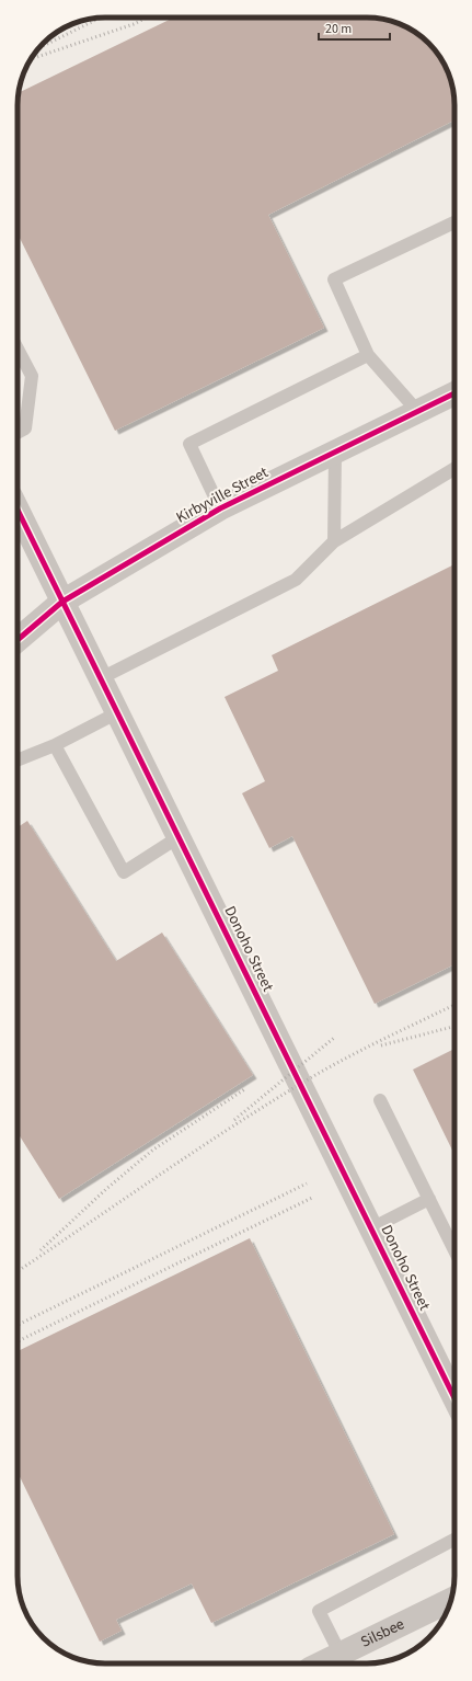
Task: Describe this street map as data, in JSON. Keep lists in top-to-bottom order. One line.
{"streets":{"street":["Kirbyville Street","Donoho Street","Silsbee"]},"crossings":[["Kirbyville Street","Donoho Street"]],"scale_bar":"20 m"}
